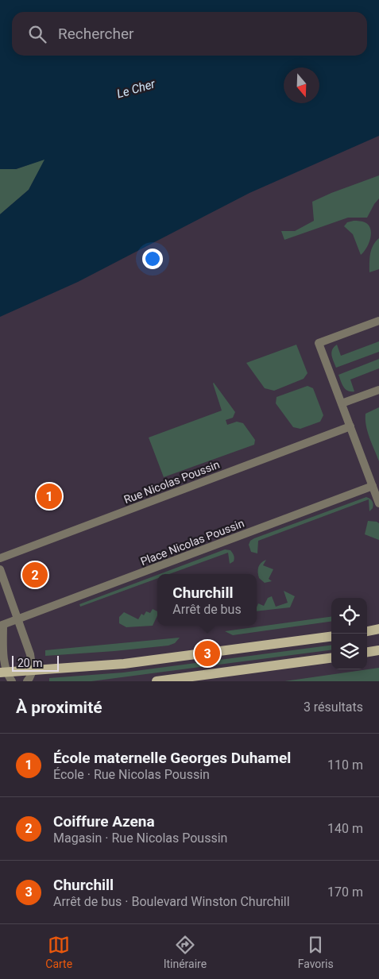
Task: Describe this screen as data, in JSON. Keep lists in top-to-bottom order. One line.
{"streets":{"street":["Rue Nicolas Poussin","Place Nicolas Poussin"]},"water":["Le Cher"],"scale_bar":"20 m","north":"bottom","page":{"search":"Rechercher","pins":["1","2","3"],"popup":["Churchill","Arrêt de bus"],"scale":"20 m","heading":["À proximité","3 résultats"],"list":[{"mark":"1","name":"École maternelle Georges Duhamel","note":"École · Rue Nicolas Poussin","value":"110 m"},{"mark":"2","name":"Coiffure Azena","note":"Magasin · Rue Nicolas Poussin","value":"140 m"},{"mark":"3","name":"Churchill","note":"Arrêt de bus · Boulevard Winston Churchill","value":"170 m"}],"nav":["Carte","Itinéraire","Favoris"]}}
